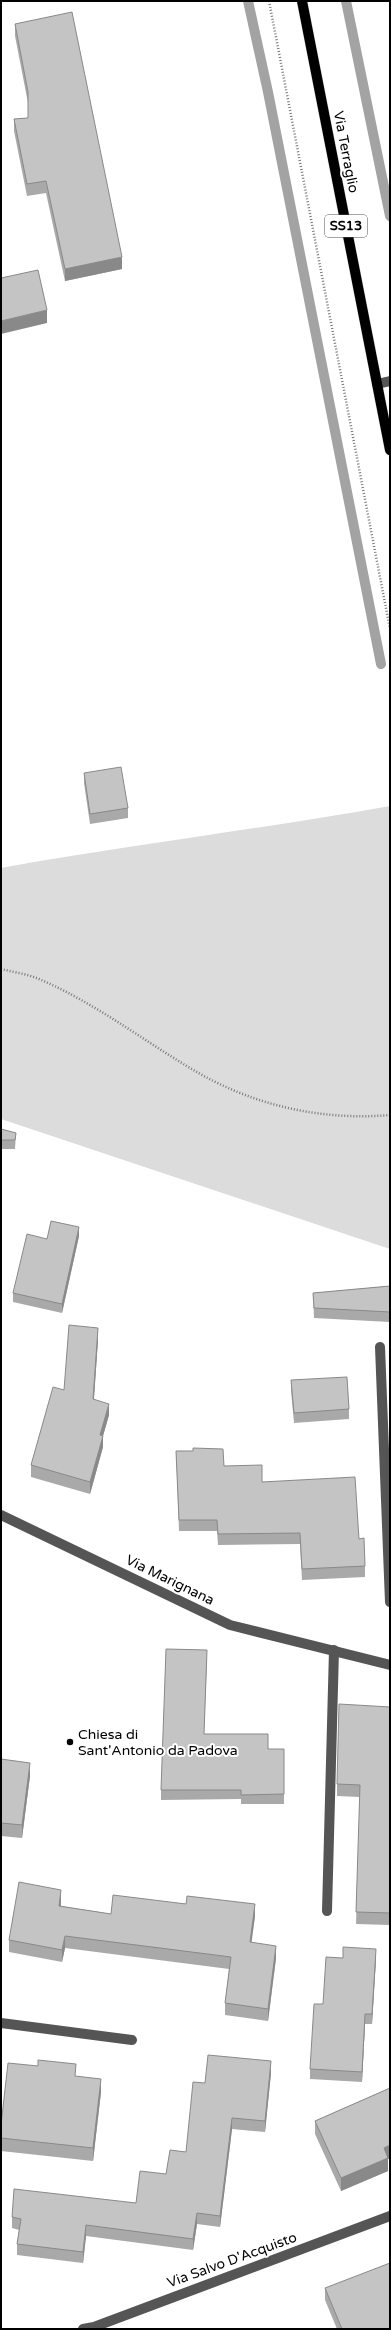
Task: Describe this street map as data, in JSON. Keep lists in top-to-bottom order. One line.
{"streets":{"main road":["Via Terraglio","SS13"],"street":["Via Marignana","Via Salvo D'Acquisto"]},"places":["Chiesa di Sant'Antonio da Padova"]}
